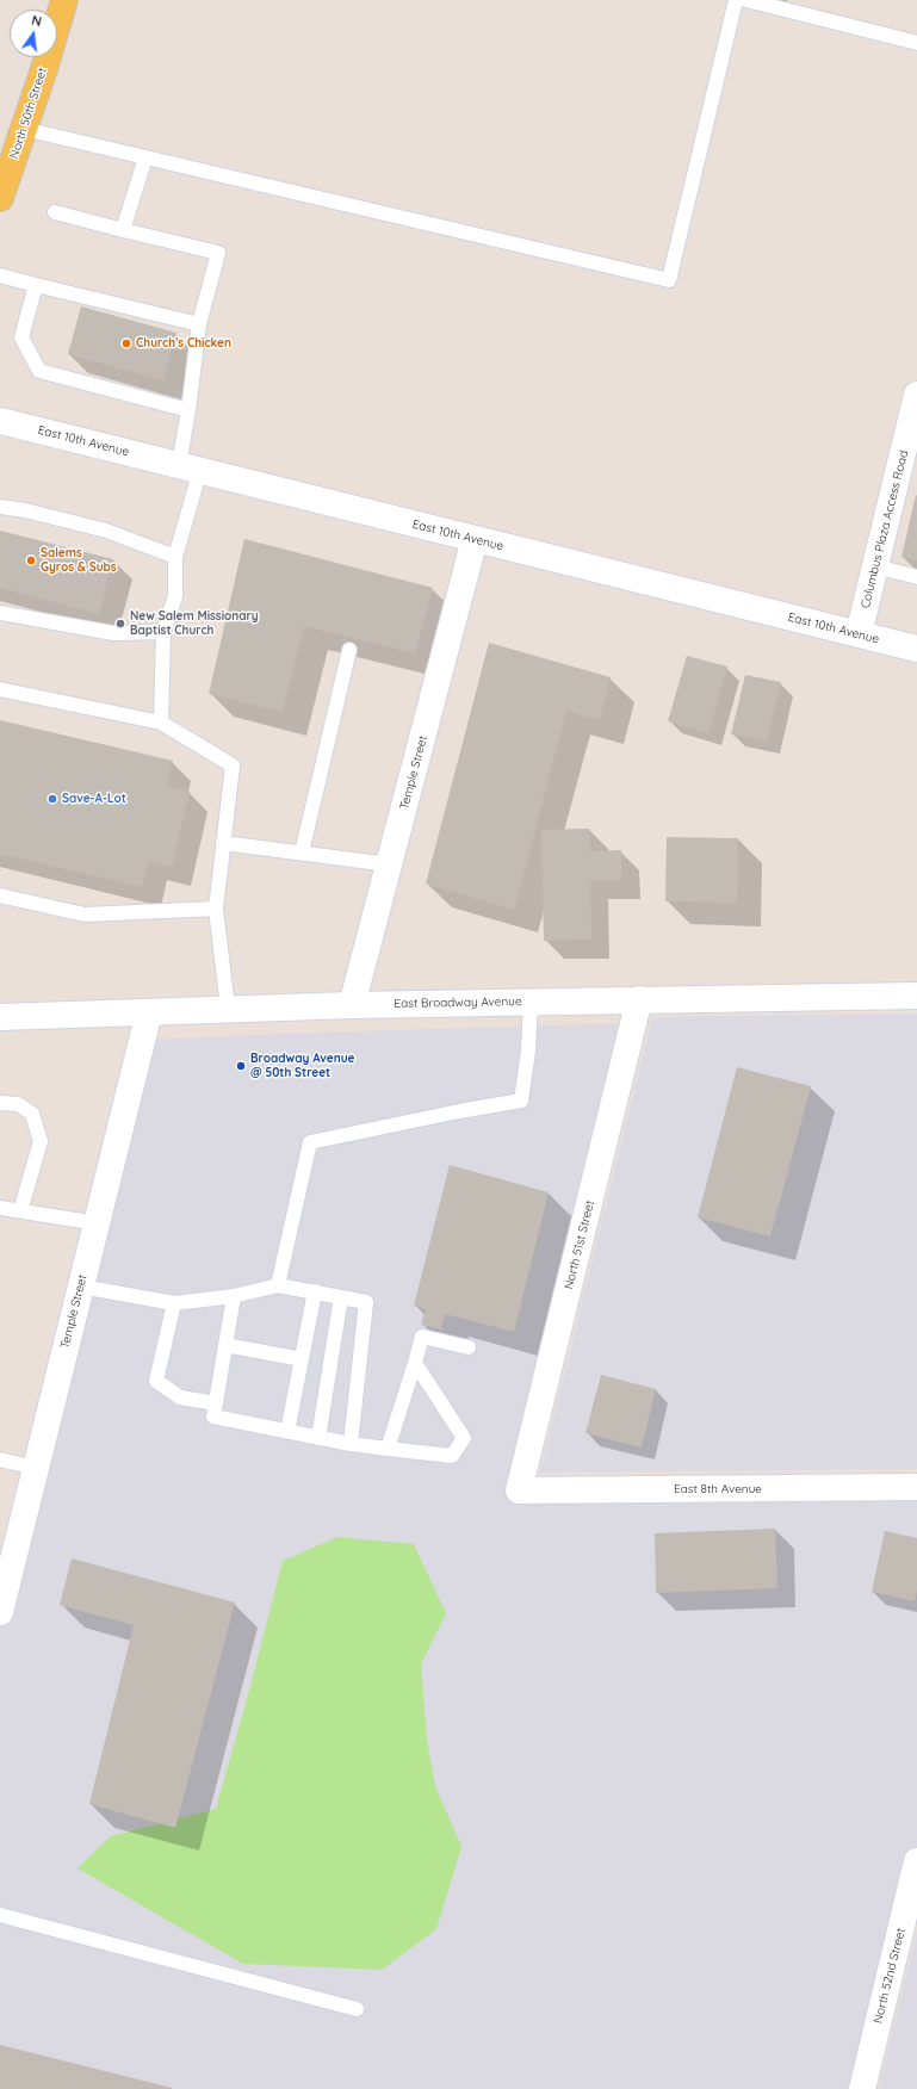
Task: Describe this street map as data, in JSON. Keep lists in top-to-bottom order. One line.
{"streets":{"main road":["North 50th Street"],"street":["East 10th Avenue","Columbus Plaza Access Road","Temple Street","East Broadway Avenue","North 51st Street","East 8th Avenue","North 52nd Street"]},"crossings":[["East 10th Avenue","Columbus Plaza Access Road"],["East 10th Avenue","Temple Street"],["Temple Street","East Broadway Avenue"],["East Broadway Avenue","North 51st Street"],["North 51st Street","East 8th Avenue"]],"places":["Church's Chicken","Salems Gyros & Subs","New Salem Missionary Baptist Church","Save-A-Lot","Broadway Avenue @ 50th Street"],"north":"top"}
